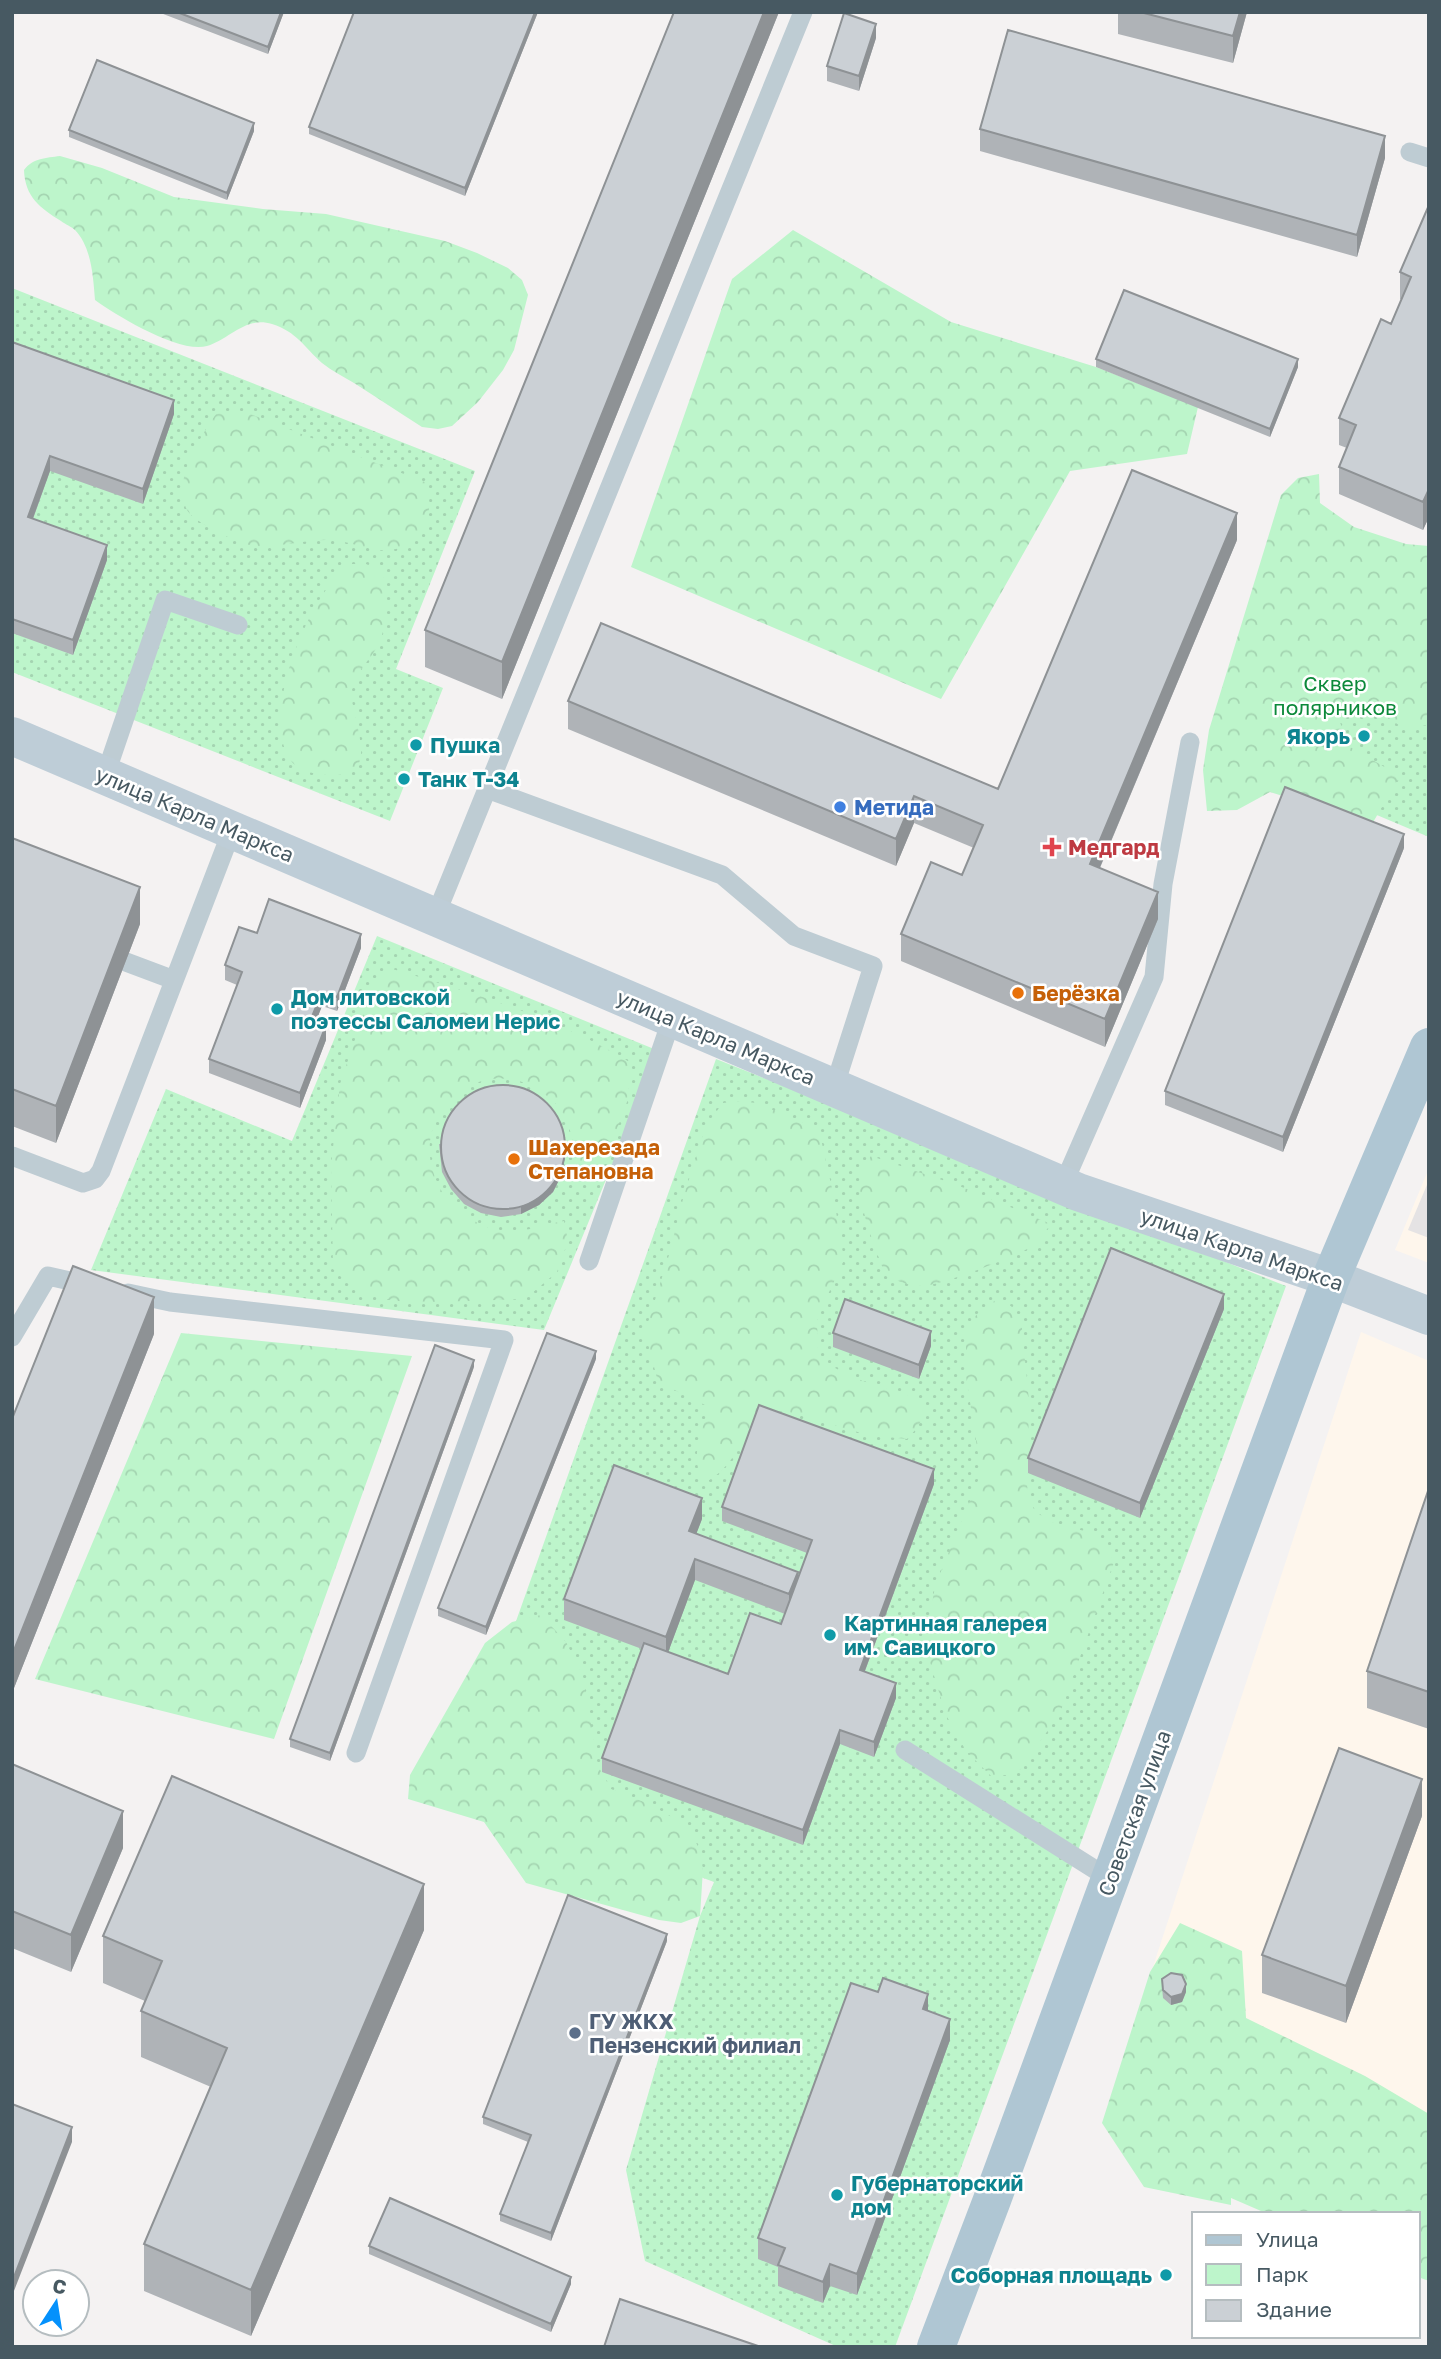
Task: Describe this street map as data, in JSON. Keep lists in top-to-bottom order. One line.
{"streets":{"main road":["Советская улица"],"street":["улица Карла Маркса"]},"crossings":[["улица Карла Маркса","Советская улица"]],"parks":["Сквер полярников"],"places":{"other":["Якорь","Пушка","Танк Т-34","Метида","Берёзка","Дом литовской поэтессы Саломеи Нерис","Шахерезада Степановна","Картинная галерея им. Савицкого","ГУ ЖКХ Пензенский филиал","Губернаторский дом","Соборная площадь"],"health":["Медгард"]},"legend":["Улица","Парк","Здание"],"north":"top"}
